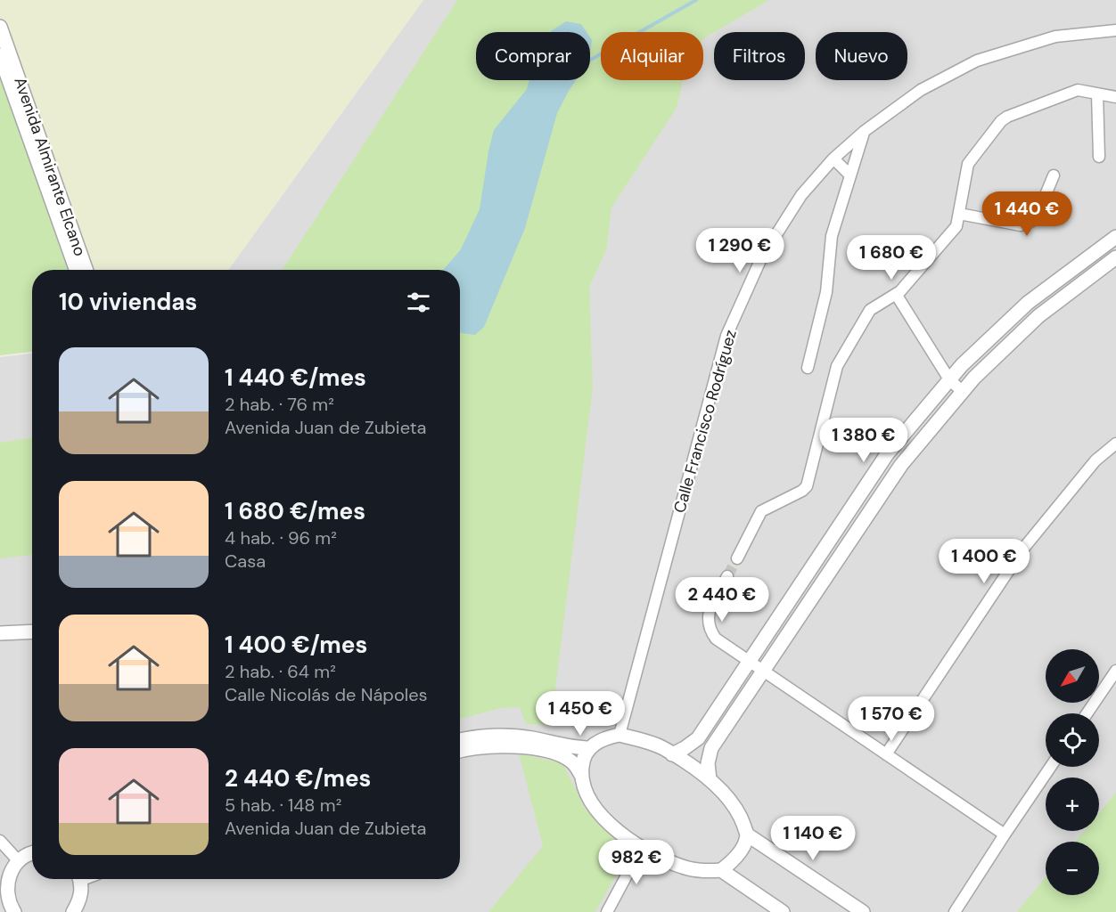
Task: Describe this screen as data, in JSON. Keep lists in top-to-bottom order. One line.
{"streets":{"street":["Avenida Almirante Elcano","Calle Francisco Rodríguez"]},"north":"bottom left","page":{"chip":["Comprar","Alquilar","Filtros","Nuevo"],"price":["1 440 €","1 290 €","1 680 €","1 380 €","1 400 €","2 440 €","1 450 €","1 570 €","1 140 €","982 €"],"heading":"10 viviendas","list":[{"name":"1 440 €/mes","note":"2 hab. · 76 m² · Avenida Juan de Zubieta"},{"name":"1 680 €/mes","note":"4 hab. · 96 m² · Casa"},{"name":"1 400 €/mes","note":"2 hab. · 64 m² · Calle Nicolás de Nápoles"},{"name":"2 440 €/mes","note":"5 hab. · 148 m² · Avenida Juan de Zubieta"}],"map_buttons":["+","−"]}}
